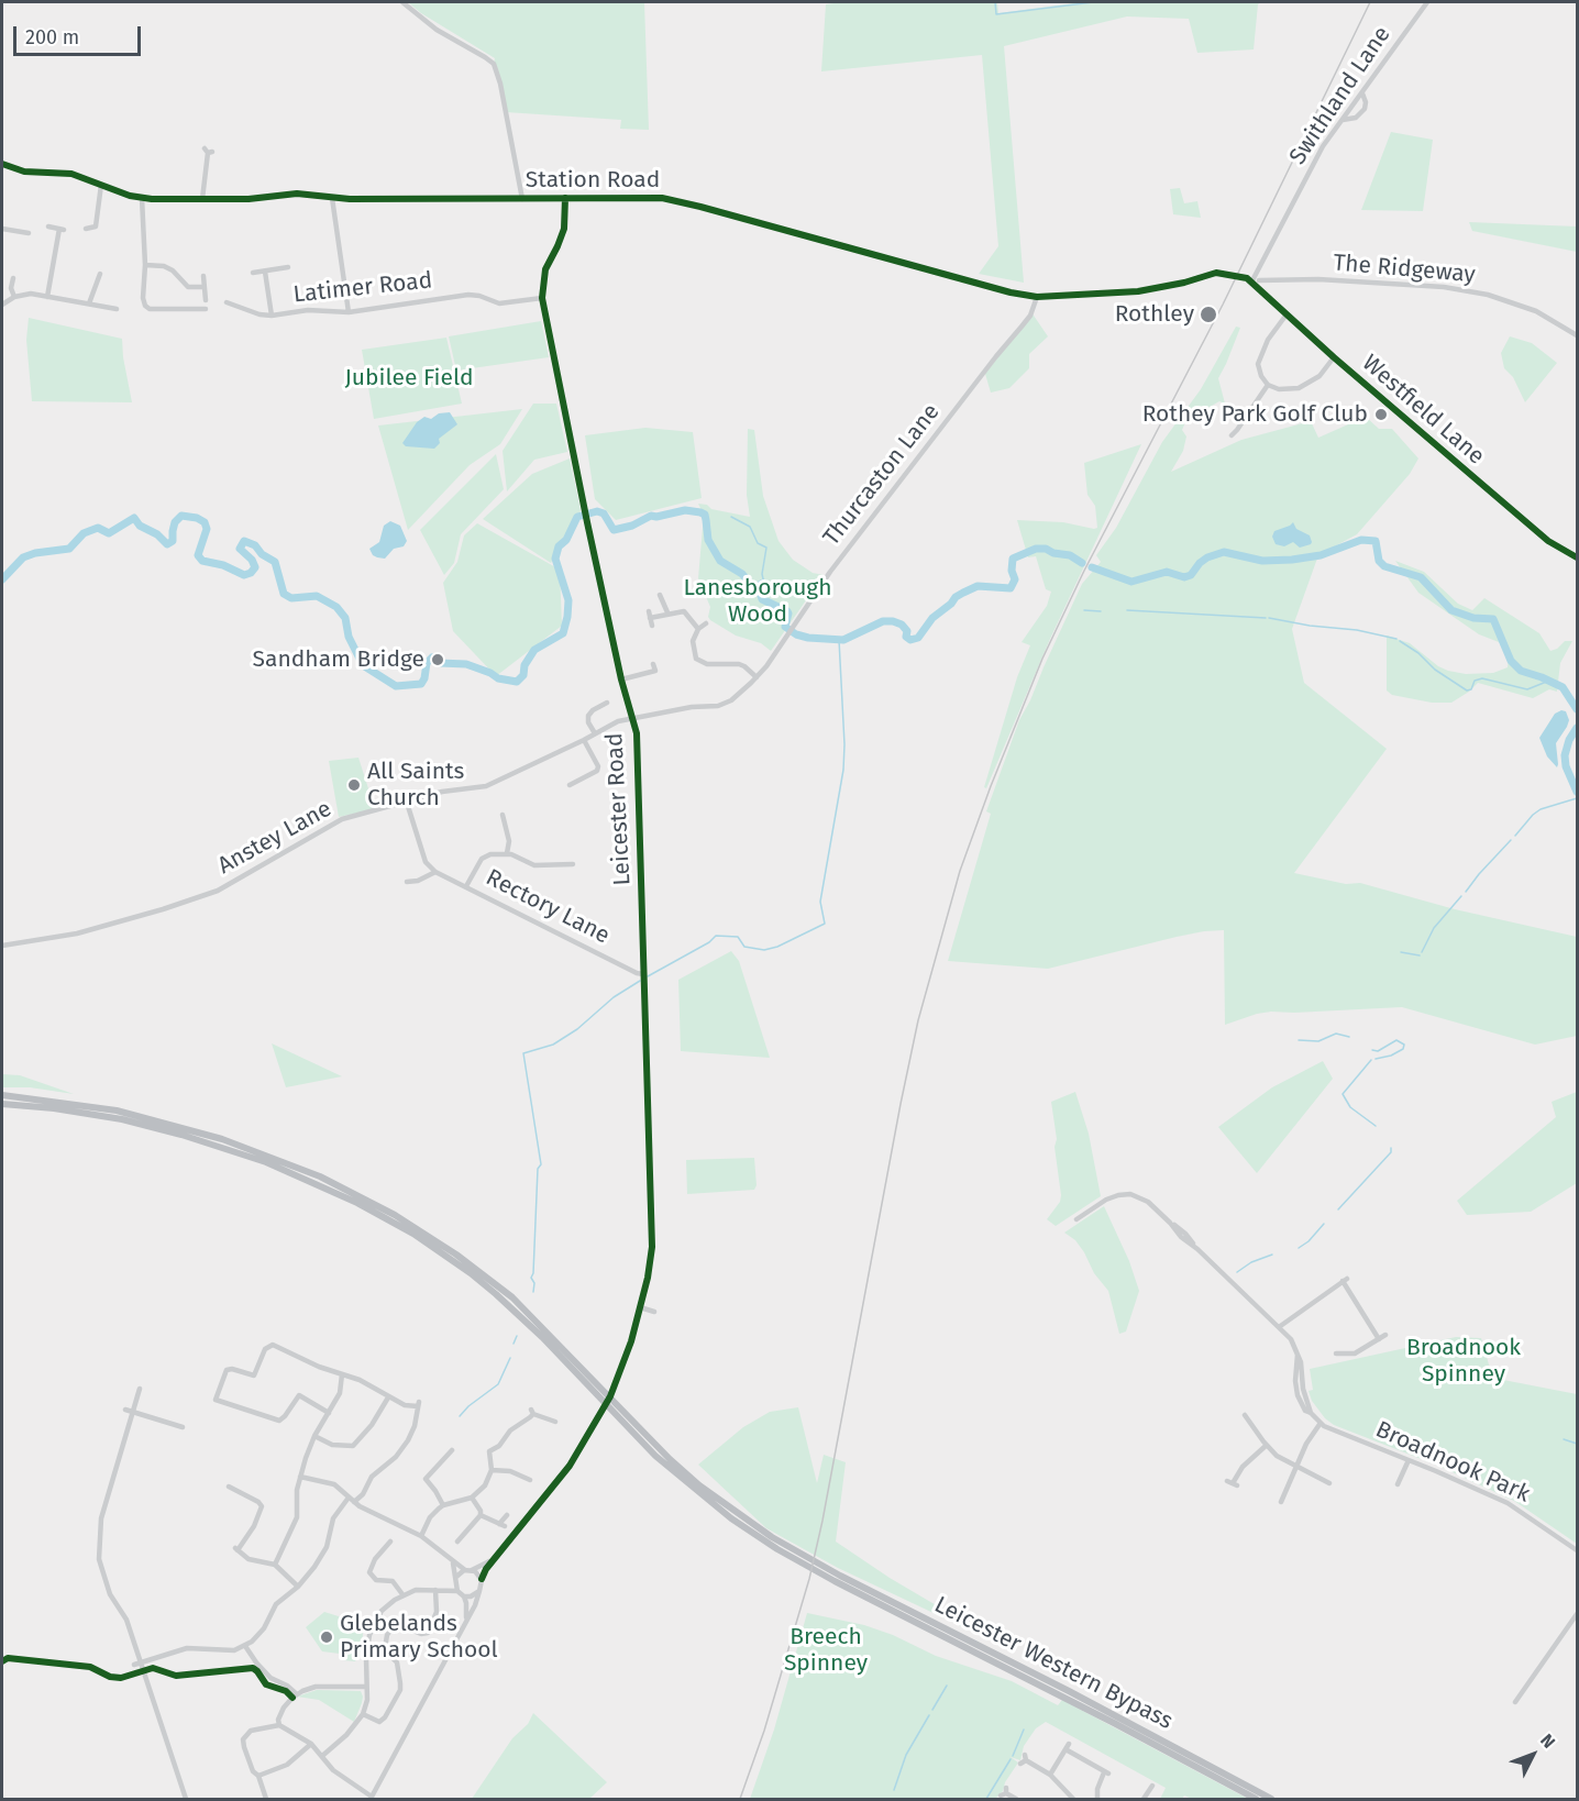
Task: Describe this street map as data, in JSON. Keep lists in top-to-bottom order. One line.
{"streets":{"highway":["Leicester Western Bypass"],"street":["Swithland Lane","Station Road","The Ridgeway","Latimer Road","Westfield Lane","Thurcaston Lane","Leicester Road","Anstey Lane","Rectory Lane","Broadnook Park"]},"crossings":[["Swithland Lane","Station Road"],["Swithland Lane","Westfield Lane"],["Station Road","Westfield Lane"],["Station Road","Thurcaston Lane"],["Station Road","Leicester Road"],["Latimer Road","Leicester Road"],["Thurcaston Lane","Leicester Road"],["Thurcaston Lane","Anstey Lane"],["Leicester Road","Anstey Lane"],["Leicester Road","Rectory Lane"]],"parks":["Jubilee Field","Lanesborough Wood","Broadnook Spinney","Breech Spinney"],"places":["Rothley","Rothey Park Golf Club","Sandham Bridge","All Saints Church","Glebelands Primary School"],"scale_bar":"200 m","north":"top right"}
